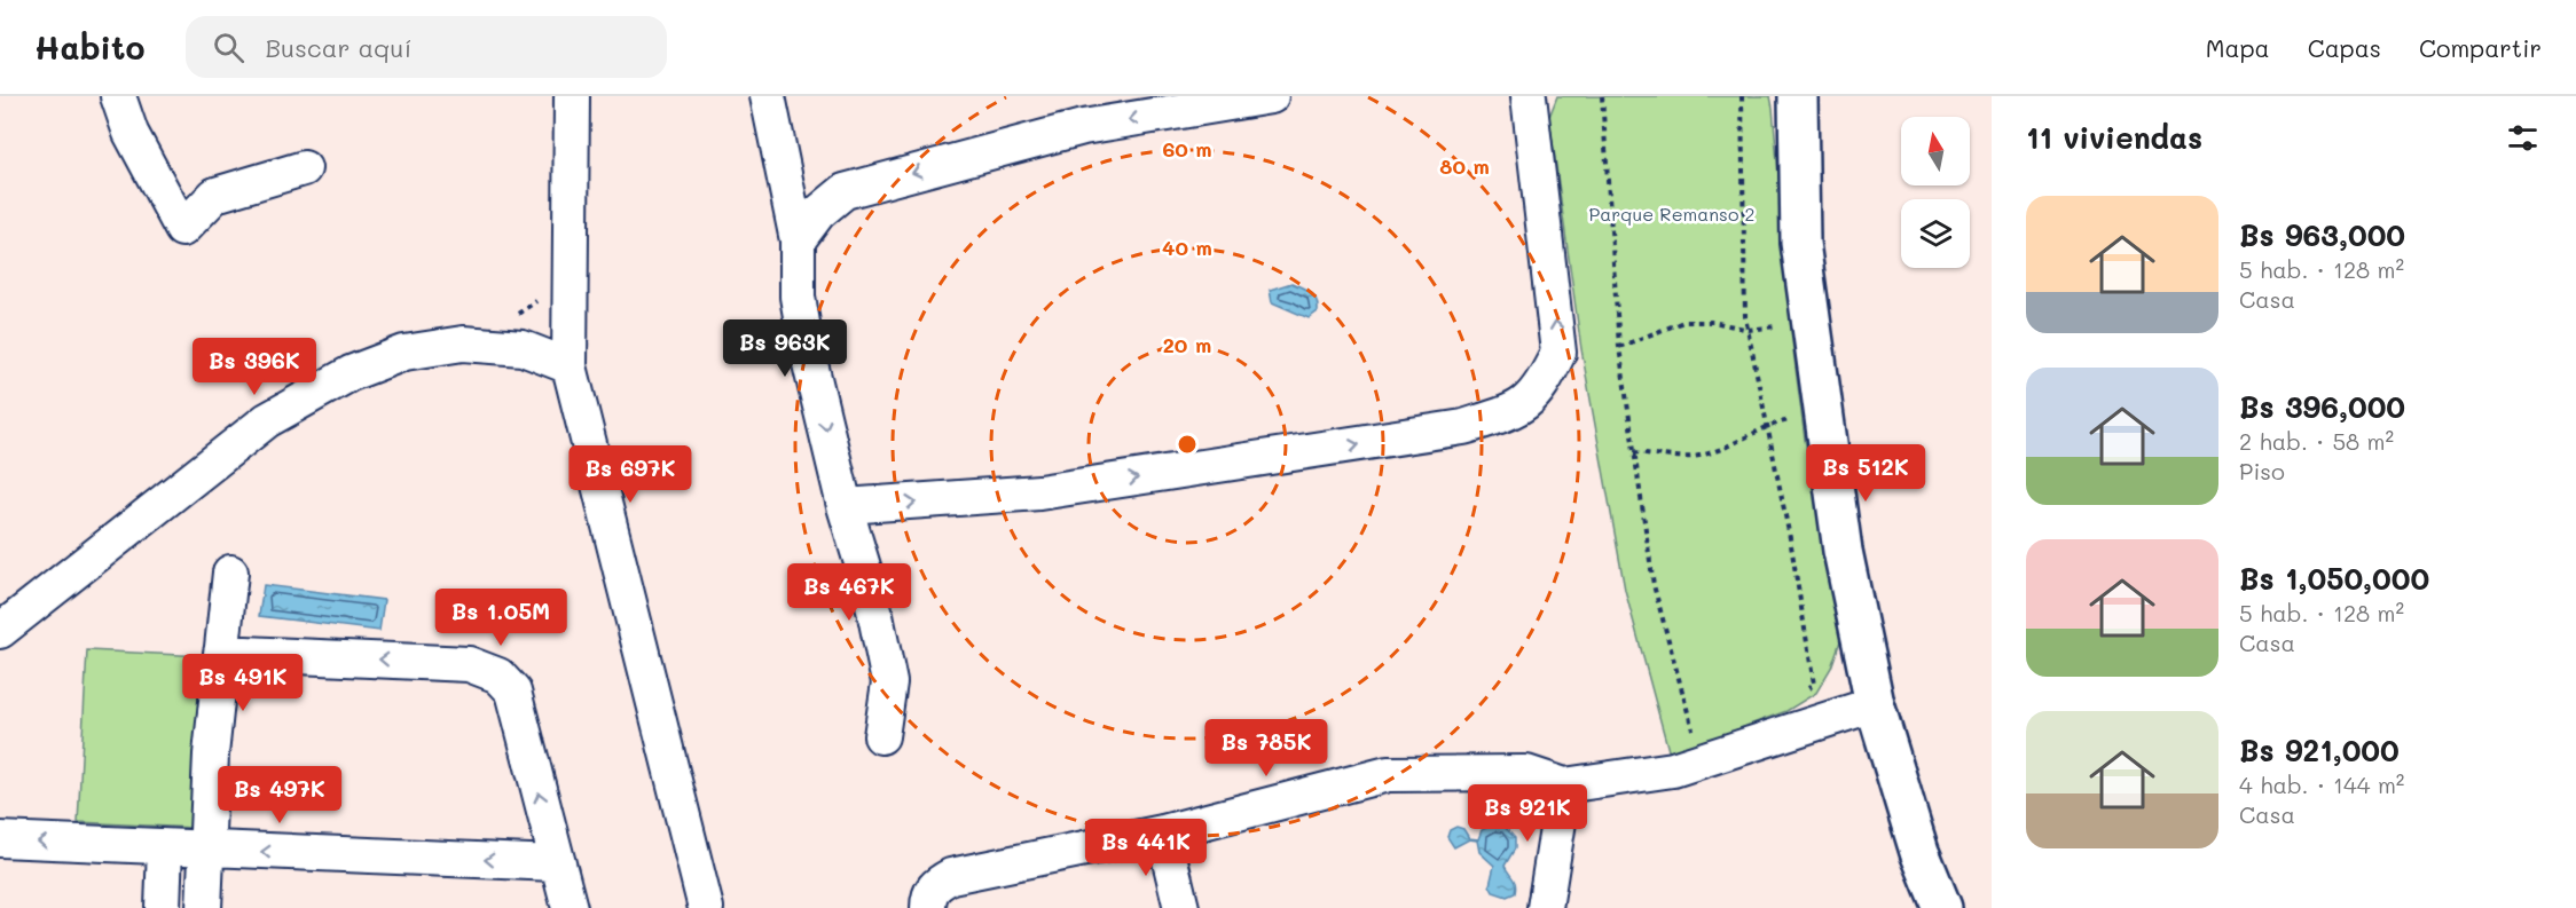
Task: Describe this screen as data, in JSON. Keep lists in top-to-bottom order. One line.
{"parks":["Parque Remanso 2"],"north":"top","page":{"header":"Habito","search":"Buscar aquí","nav":["Mapa","Capas","Compartir"],"heading":"11 viviendas","list":[{"name":"Bs 963,000","note":"5 hab. · 128 m² · Casa"},{"name":"Bs 396,000","note":"2 hab. · 58 m² · Piso"},{"name":"Bs 1,050,000","note":"5 hab. · 128 m² · Casa"},{"name":"Bs 921,000","note":"4 hab. · 144 m² · Casa"}],"price":["Bs 963K","Bs 396K","Bs 512K","Bs 697K","Bs 467K","Bs 1.05M","Bs 491K","Bs 785K","Bs 497K","Bs 921K","Bs 441K"]},"rings":["60 m","80 m","40 m","20 m"]}
